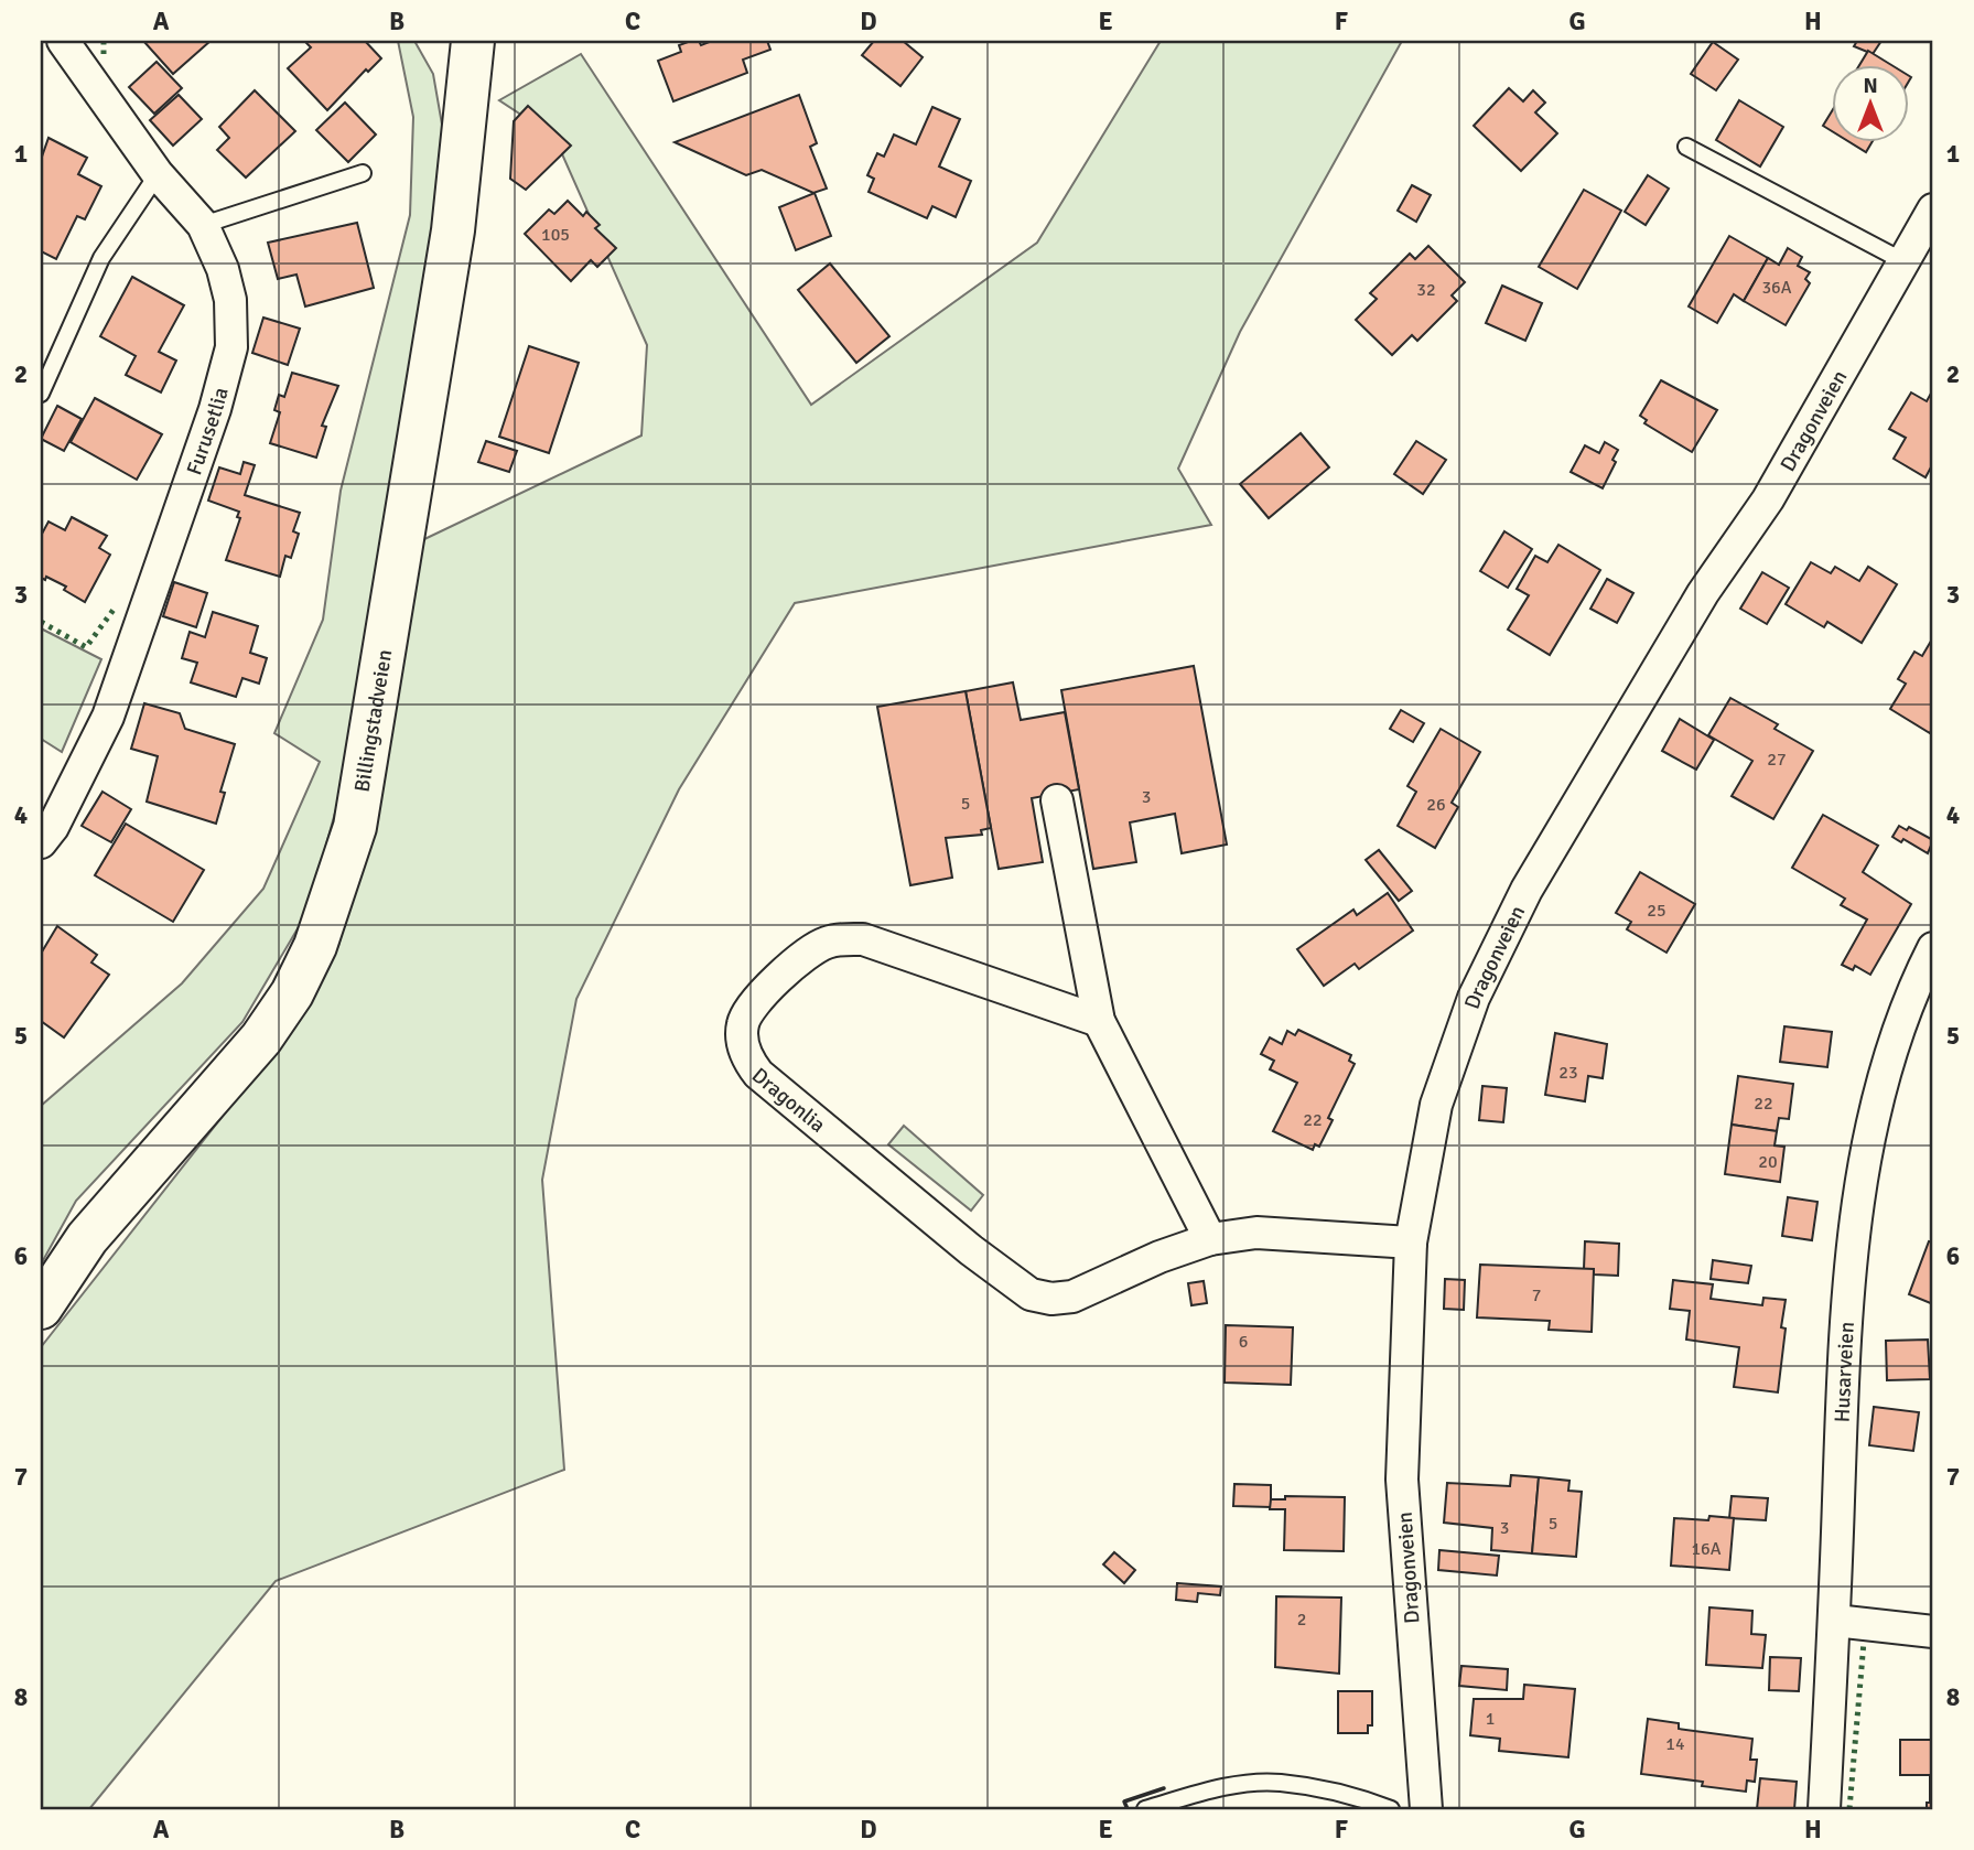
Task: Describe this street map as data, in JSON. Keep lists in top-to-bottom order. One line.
{"streets":{"main road":["Billingstadveien"],"street":["Dragonveien","Furusetlia","Dragonlia","Husarveien"]},"crossings":[["Dragonveien","Dragonlia"]],"house_numbers":["105","36A","32","27","3","5","26","25","23","22","22","20","7","6","5","3","16A","2","1","14"],"north":"top","grid":{"columns":["A","B","C","D","E","F","G","H"],"rows":["1","2","3","4","5","6","7","8"]}}
